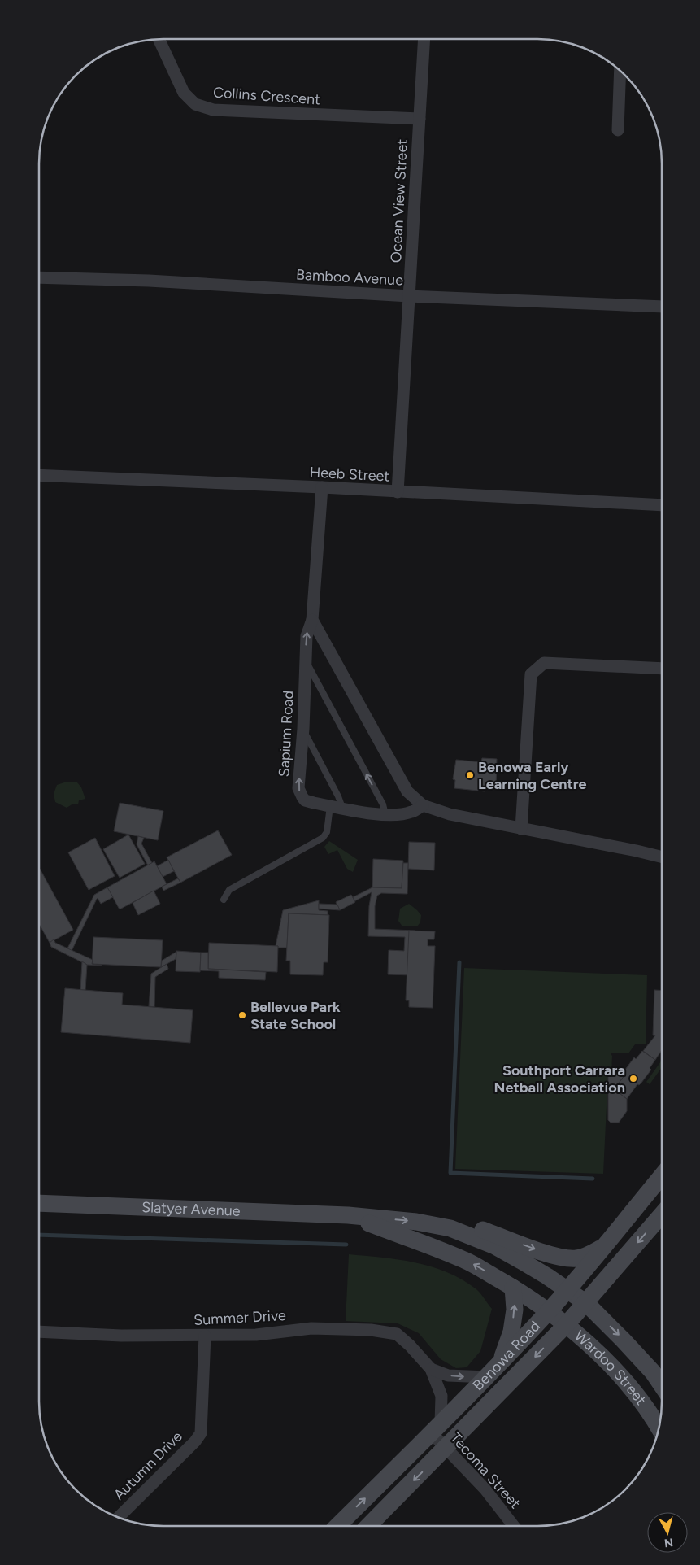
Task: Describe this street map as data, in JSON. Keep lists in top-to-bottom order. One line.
{"streets":{"main road":["Slatyer Avenue","Benowa Road","Wardoo Street"],"street":["Collins Crescent","Ocean View Street","Bamboo Avenue","Heeb Street","Sapium Road","Summer Drive","Autumn Drive","Tecoma Street"]},"crossings":[["Collins Crescent","Ocean View Street"],["Ocean View Street","Bamboo Avenue"],["Ocean View Street","Heeb Street"],["Heeb Street","Sapium Road"],["Slatyer Avenue","Benowa Road"],["Slatyer Avenue","Wardoo Street"],["Summer Drive","Benowa Road"],["Summer Drive","Autumn Drive"],["Summer Drive","Tecoma Street"],["Benowa Road","Wardoo Street"],["Benowa Road","Tecoma Street"]],"places":["Benowa Early Learning Centre","Bellevue Park State School","Southport Carrara Netball Association"],"north":"bottom"}
